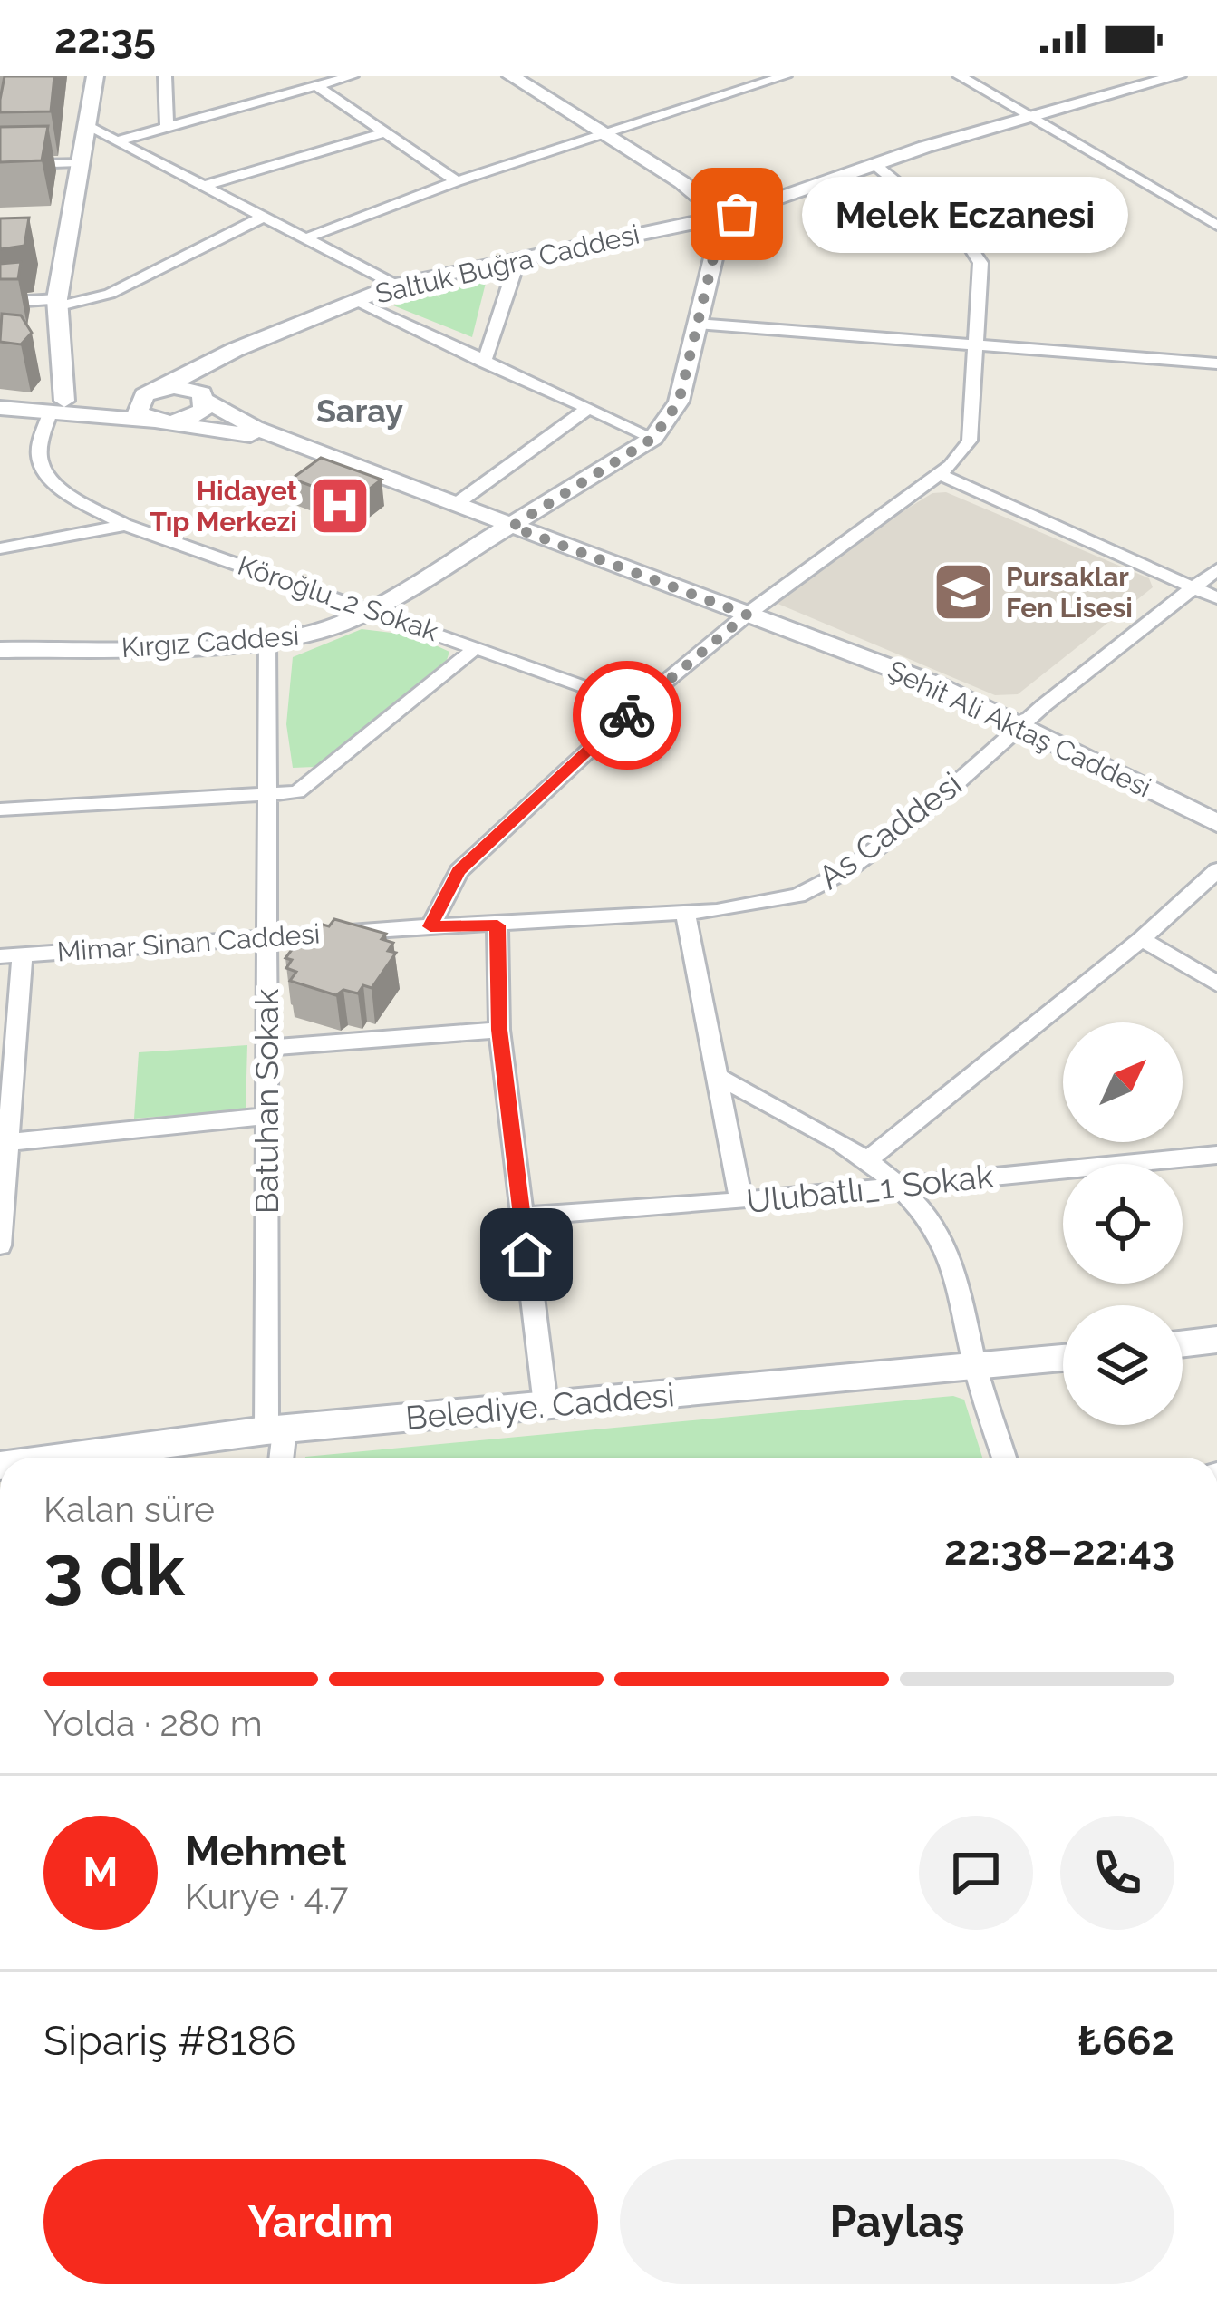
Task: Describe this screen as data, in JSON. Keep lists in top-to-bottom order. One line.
{"streets":{"street":["Saltuk Buğra Caddesi","Köroğlu_2 Sokak","Kırgız Caddesi","Şehit Ali Aktaş Caddesi","As Caddesi","Mimar Sinan Caddesi","Batuhan Sokak","Ulubatlı_1 Sokak","Belediye. Caddesi"]},"crossings":[["Saltuk Buğra Caddesi","Kırgız Caddesi"],["Saltuk Buğra Caddesi","Şehit Ali Aktaş Caddesi"],["Köroğlu_2 Sokak","Kırgız Caddesi"],["Köroğlu_2 Sokak","Şehit Ali Aktaş Caddesi"],["Kırgız Caddesi","Şehit Ali Aktaş Caddesi"],["Kırgız Caddesi","Batuhan Sokak"],["Şehit Ali Aktaş Caddesi","As Caddesi"],["As Caddesi","Mimar Sinan Caddesi"],["Mimar Sinan Caddesi","Batuhan Sokak"],["Batuhan Sokak","Belediye. Caddesi"]],"districts":["Saray"],"places":{"other":["Melek Eczanesi"],"hospital":["Hidayet Tıp Merkezi"],"school or university":["Pursaklar Fen Lisesi"]},"north":"top right","page":{"status":"22:35","bubble":"Melek Eczanesi","heading":["3 dk","Kalan süre","22:38–22:43"],"panel":["Mehmet","Kurye · 4.7","Sipariş #8186","₺662"],"bar":"Yolda · 280 m","round":"M","buttons":["Yardım","Paylaş"]}}
